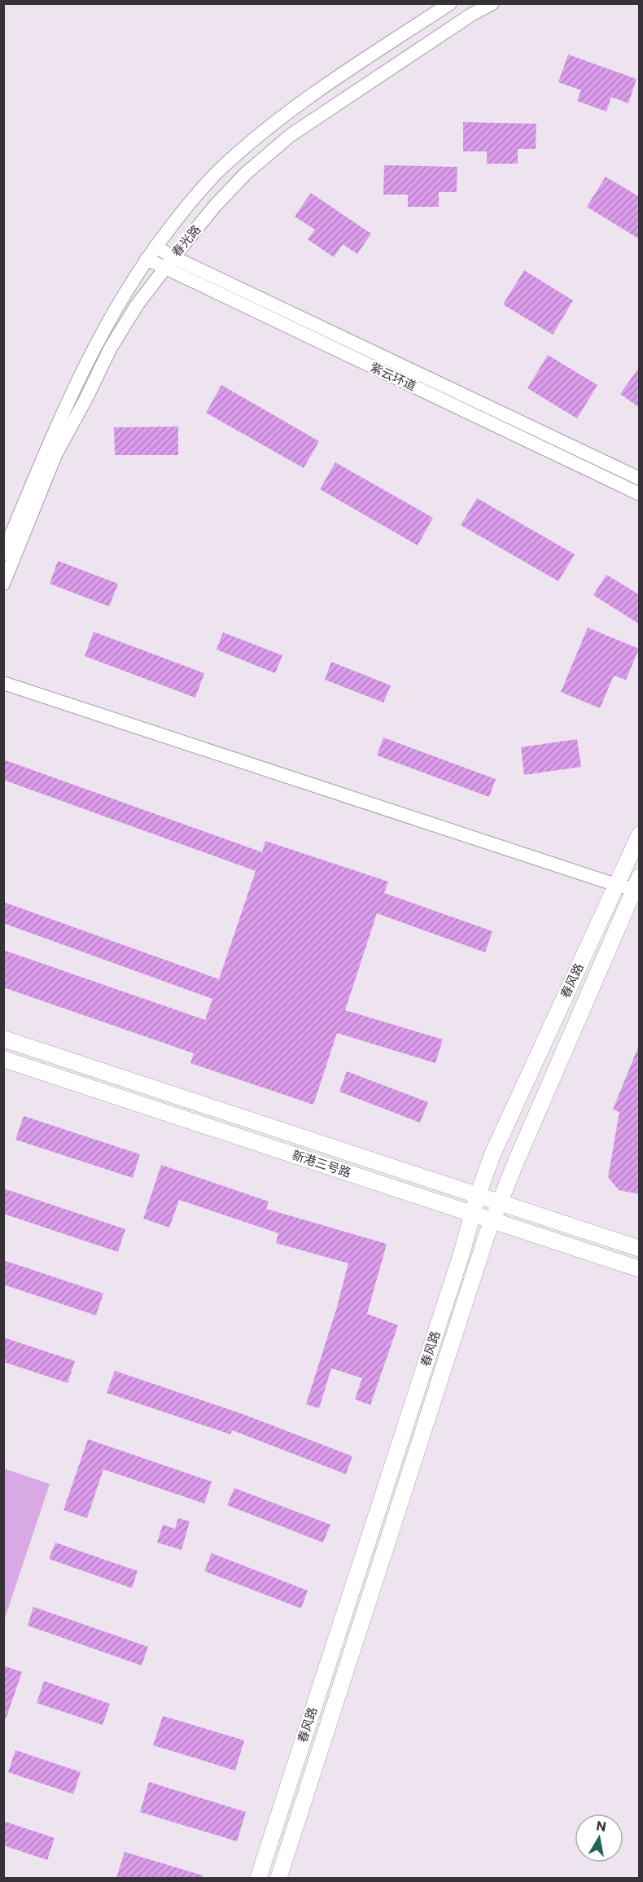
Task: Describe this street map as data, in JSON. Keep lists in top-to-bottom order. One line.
{"streets":{"main road":["春风路","新港三号路"],"street":["春光路","紫云环道"]},"crossings":[["春光路","紫云环道"],["春风路","新港三号路"]],"north":"top"}
